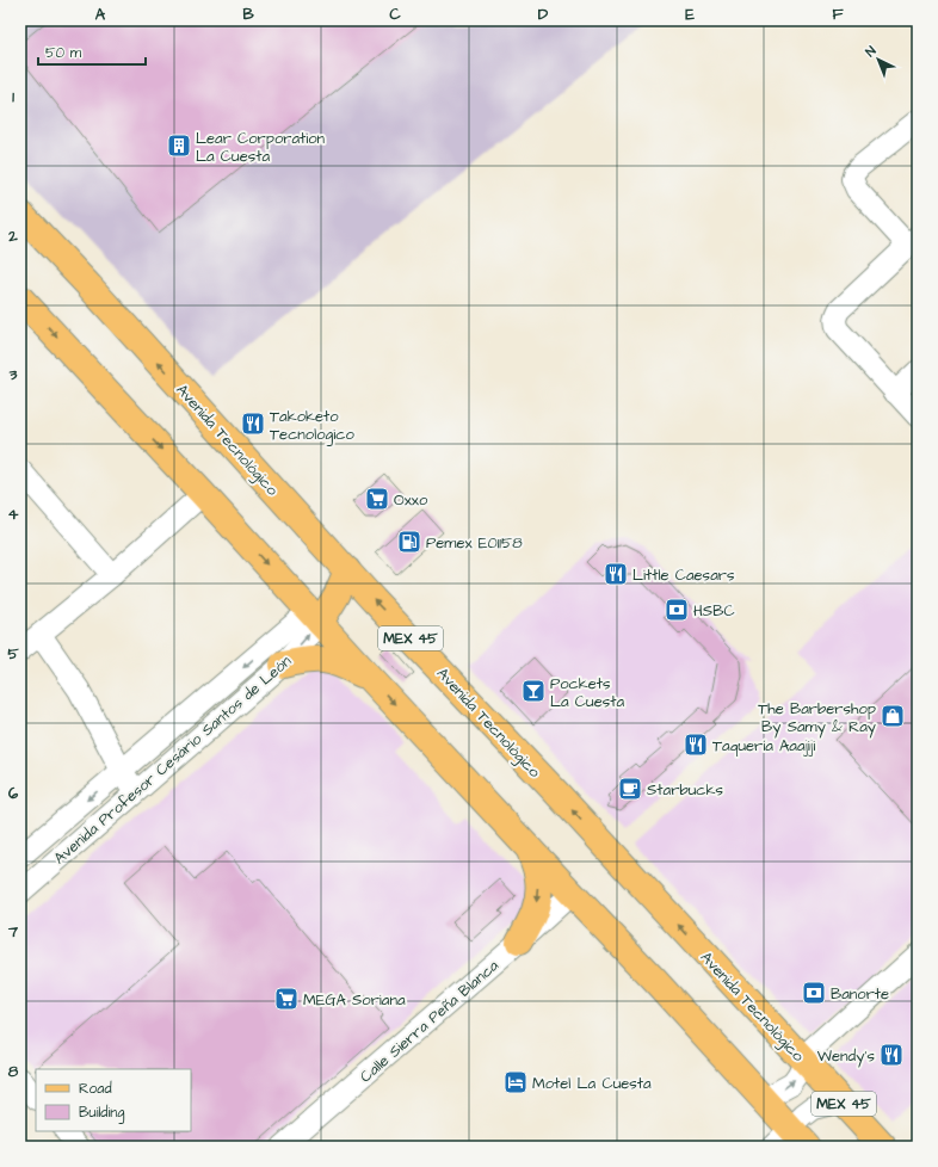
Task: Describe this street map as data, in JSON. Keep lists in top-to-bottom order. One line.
{"streets":{"main road":["Avenida Tecnológico","MEX 45"],"street":["Avenida Profesor Cesário Santos de León","Calle Sierra Peña Blanca"]},"places":{"building":["Lear Corporation La Cuesta"],"restaurant":["Takoketo Tecnologico","Little Caesars","Taquería Aaajiji","Wendy's"],"supermarket":["Oxxo","MEGA Soriana"],"fuel station":["Pemex E01158"],"bank":["HSBC","Banorte"],"bar":["Pockets La Cuesta"],"shop":["The Barbershop By Samy & Ray"],"cafe":["Starbucks"],"hotel":["Motel La Cuesta"]},"legend":["Road","Building"],"scale_bar":"50 m","north":"top left","grid":{"columns":["A","B","C","D","E","F"],"rows":["1","2","3","4","5","6","7","8"]}}
